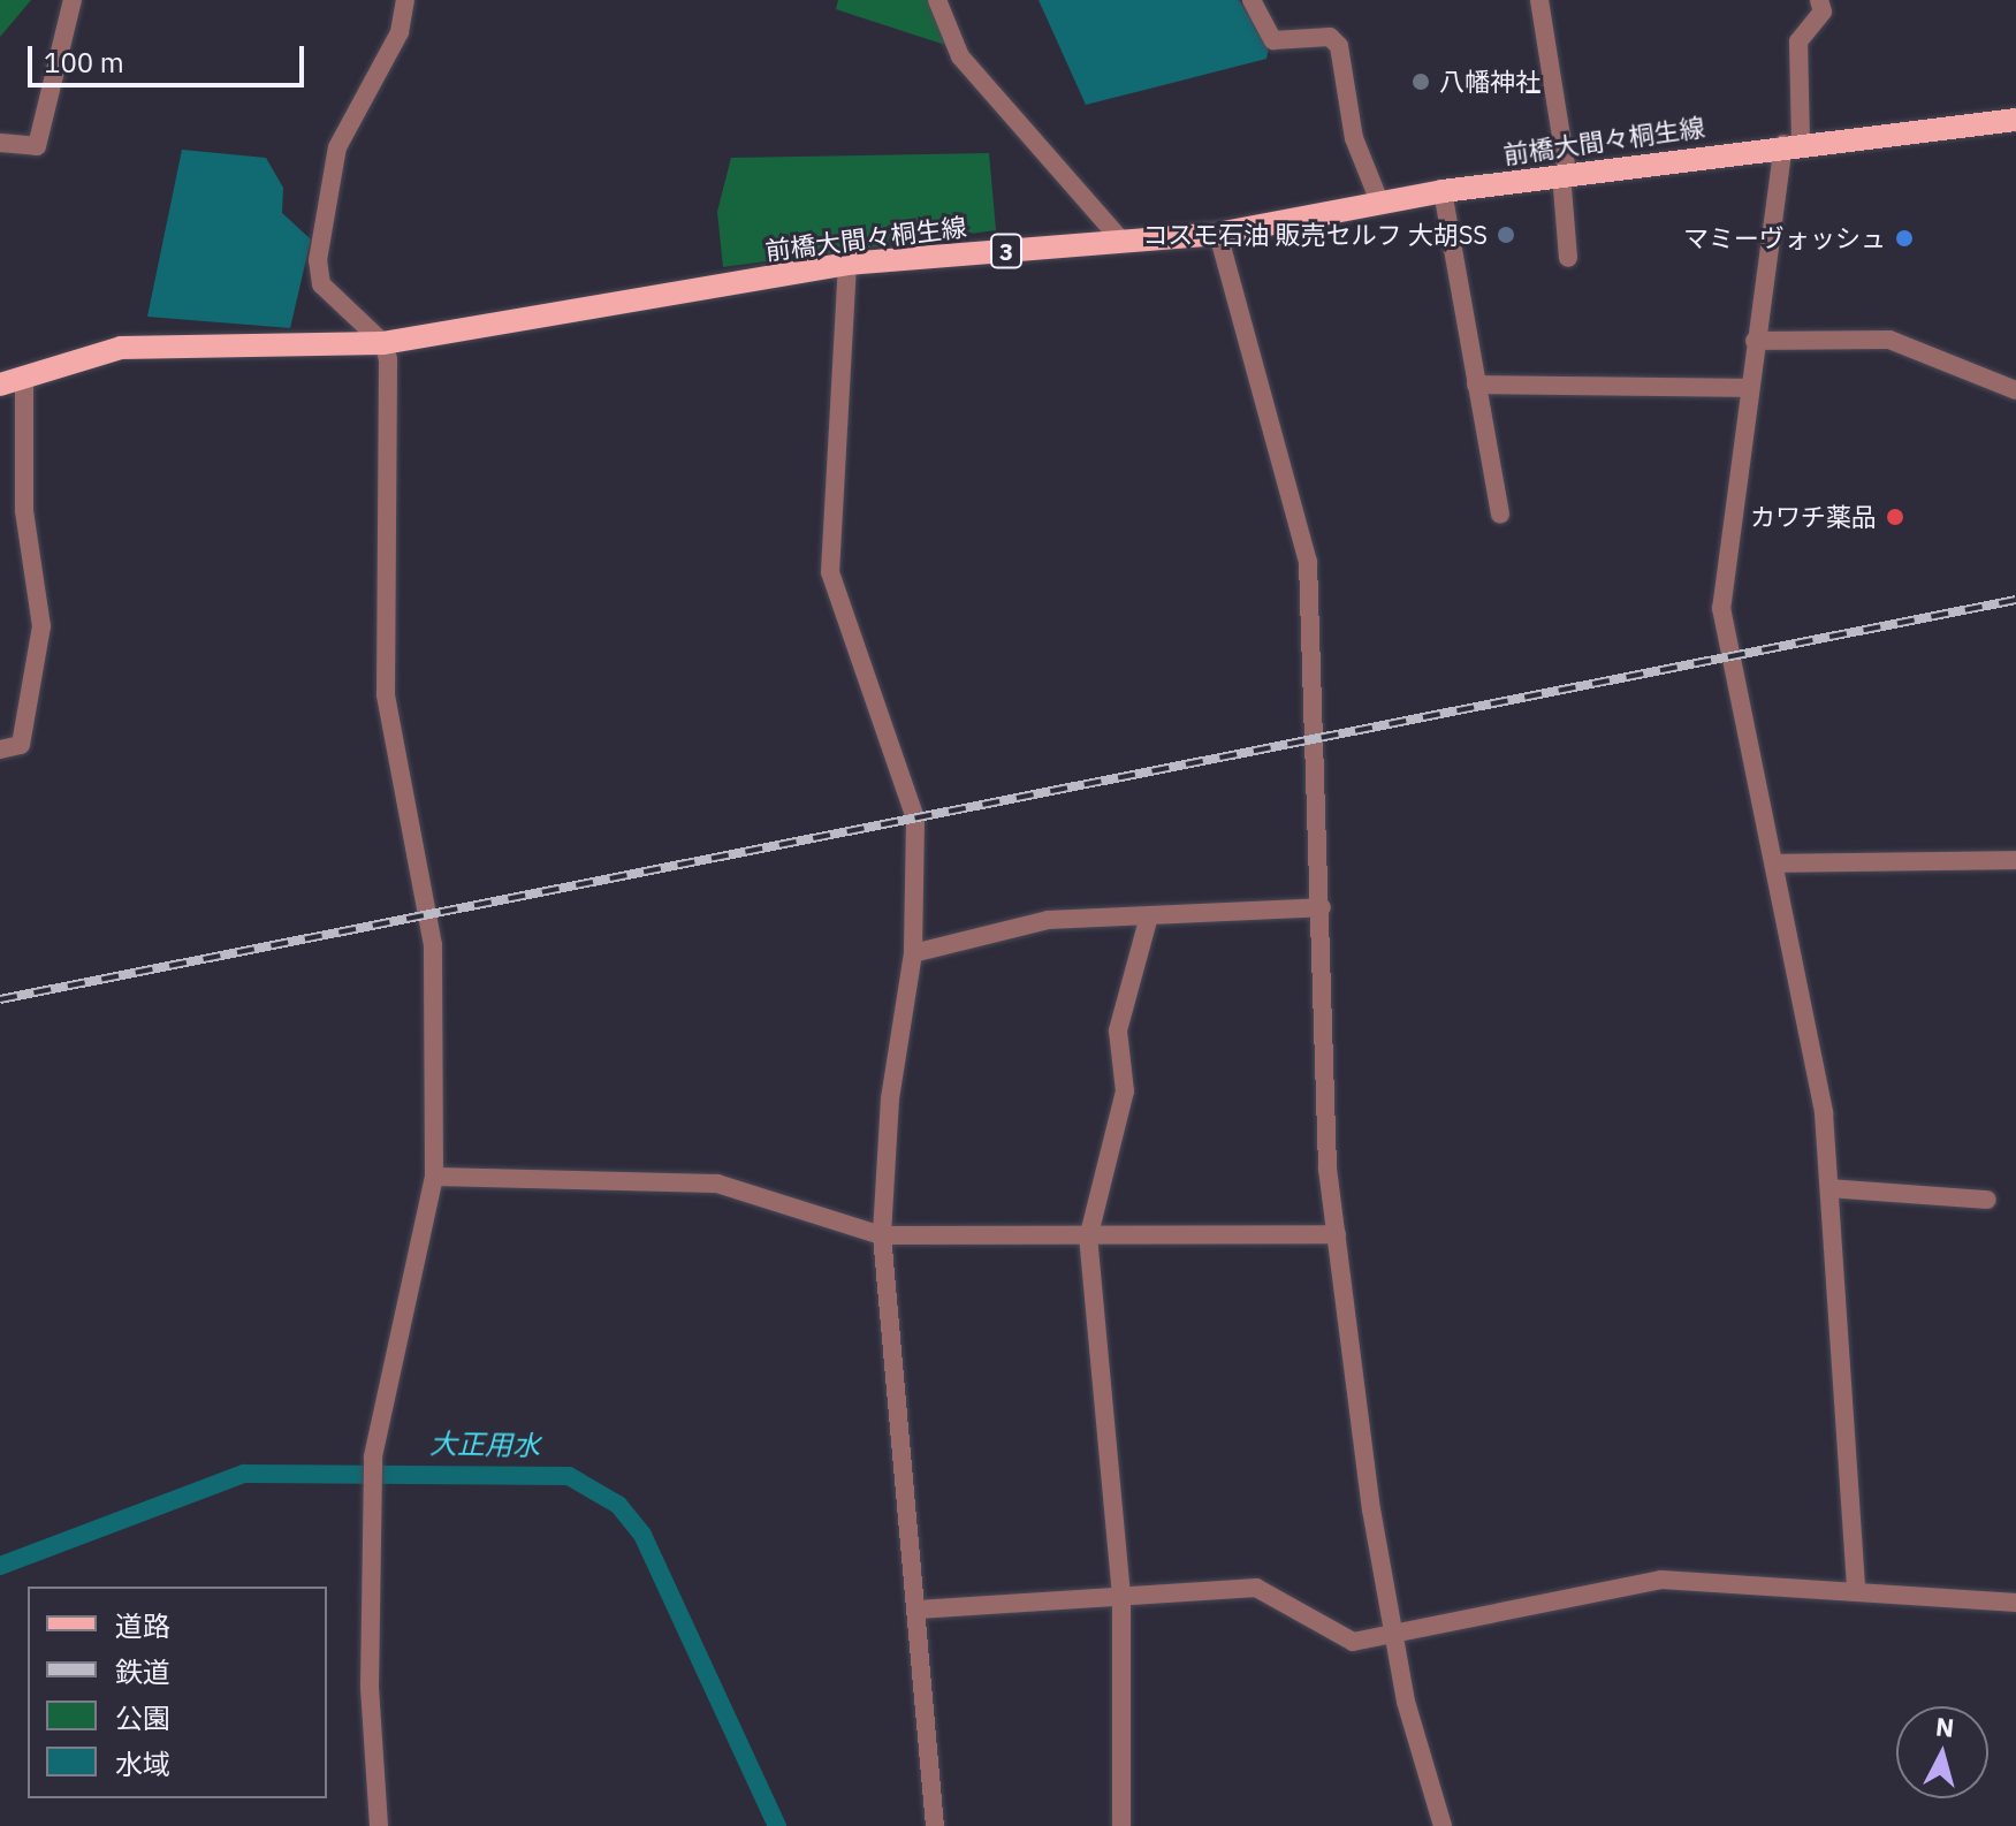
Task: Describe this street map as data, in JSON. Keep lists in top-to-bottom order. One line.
{"streets":{"main road":["前橋大間々桐生線","3"]},"water":["大正用水"],"places":["八幡神社","コスモ石油 販売セルフ 大胡SS","マミーヴォッシュ","カワチ薬品"],"legend":["道路","鉄道","公園","水域"],"scale_bar":"100 m","north":"top"}
